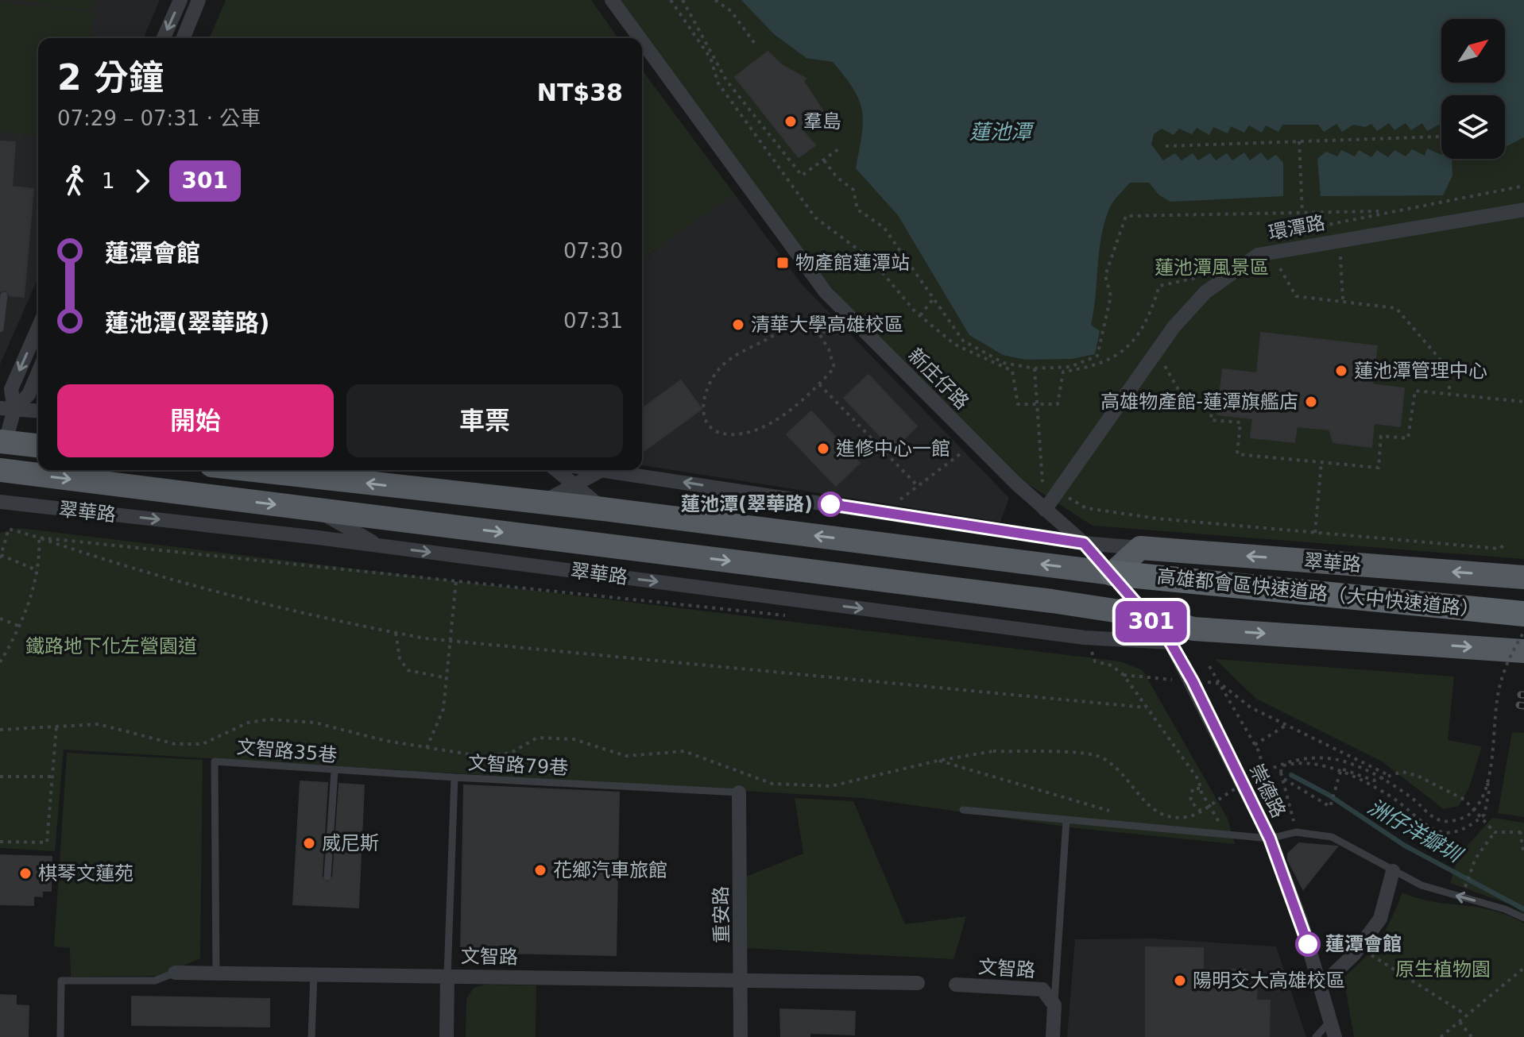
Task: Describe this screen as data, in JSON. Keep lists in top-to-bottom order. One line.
{"streets":{"highway":["高雄都會區快速道路（大中快速道路）"],"main road":["翠華路"],"street":["環潭路","新庄仔路","崇德路","重安路","文智路"],"lane":["文智路35巷","文智路79巷"]},"crossings":[["環潭路","新庄仔路"],["新庄仔路","翠華路"],["新庄仔路","高雄都會區快速道路（大中快速道路）"],["新庄仔路","崇德路"],["翠華路","崇德路"],["文智路35巷","文智路79巷"],["文智路35巷","文智路"],["文智路79巷","重安路"],["文智路79巷","文智路"],["重安路","文智路"]],"water":["蓮池潭","洲仔洋瓣圳"],"parks":["蓮池潭風景區","鐵路地下化左營園道","原生植物園"],"places":{"other":["羣島","清華大學高雄校區","蓮池潭管理中心","高雄物產館-蓮潭旗艦店","進修中心一館","蓮池潭(翠華路)","威尼斯","花鄉汽車旅館","棋琴文蓮苑","蓮潭會館","陽明交大高雄校區"],"transit":["物產館蓮潭站"]},"lines":["bus line 301"],"north":"top right","page":{"on_map":"301","heading":["2 分鐘","07:29 – 07:31 · 公車","NT$38"],"legs":["1","301"],"list":[{"name":"蓮潭會館","value":"07:30"},{"name":"蓮池潭(翠華路)","value":"07:31"}],"buttons":["開始","車票"]}}
